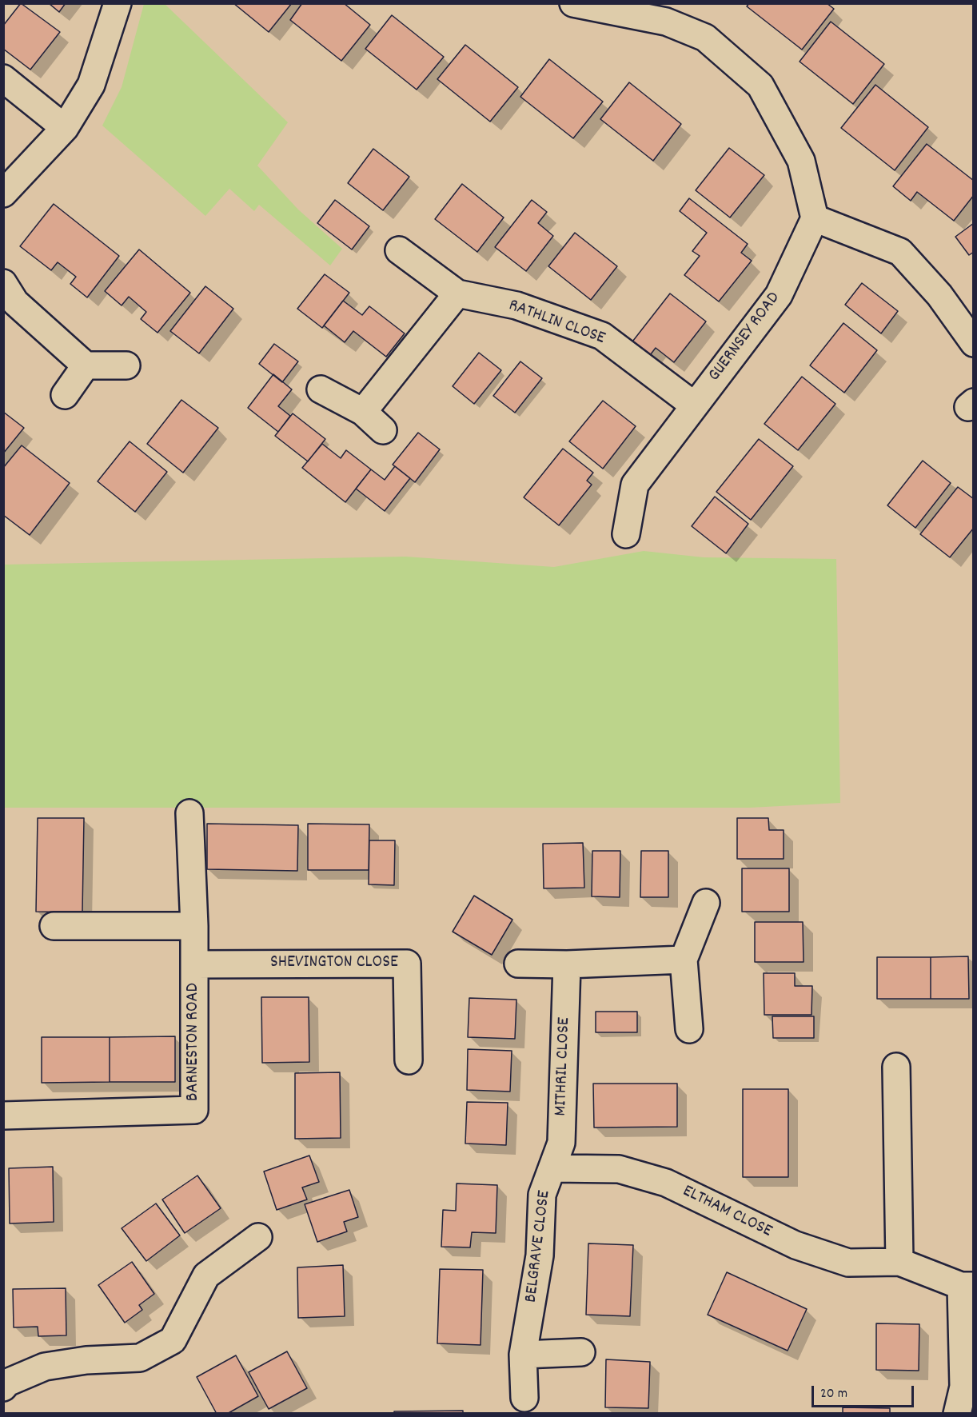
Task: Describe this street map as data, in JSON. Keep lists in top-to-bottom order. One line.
{"streets":{"street":["RATHLIN CLOSE","GUERNSEY ROAD","SHEVINGTON CLOSE","BARNESTON ROAD","MITHRIL CLOSE","ELTHAM CLOSE","BELGRAVE CLOSE"]},"crossings":[["RATHLIN CLOSE","GUERNSEY ROAD"],["SHEVINGTON CLOSE","BARNESTON ROAD"],["MITHRIL CLOSE","ELTHAM CLOSE"],["MITHRIL CLOSE","BELGRAVE CLOSE"],["ELTHAM CLOSE","BELGRAVE CLOSE"]],"scale_bar":"20 m"}
